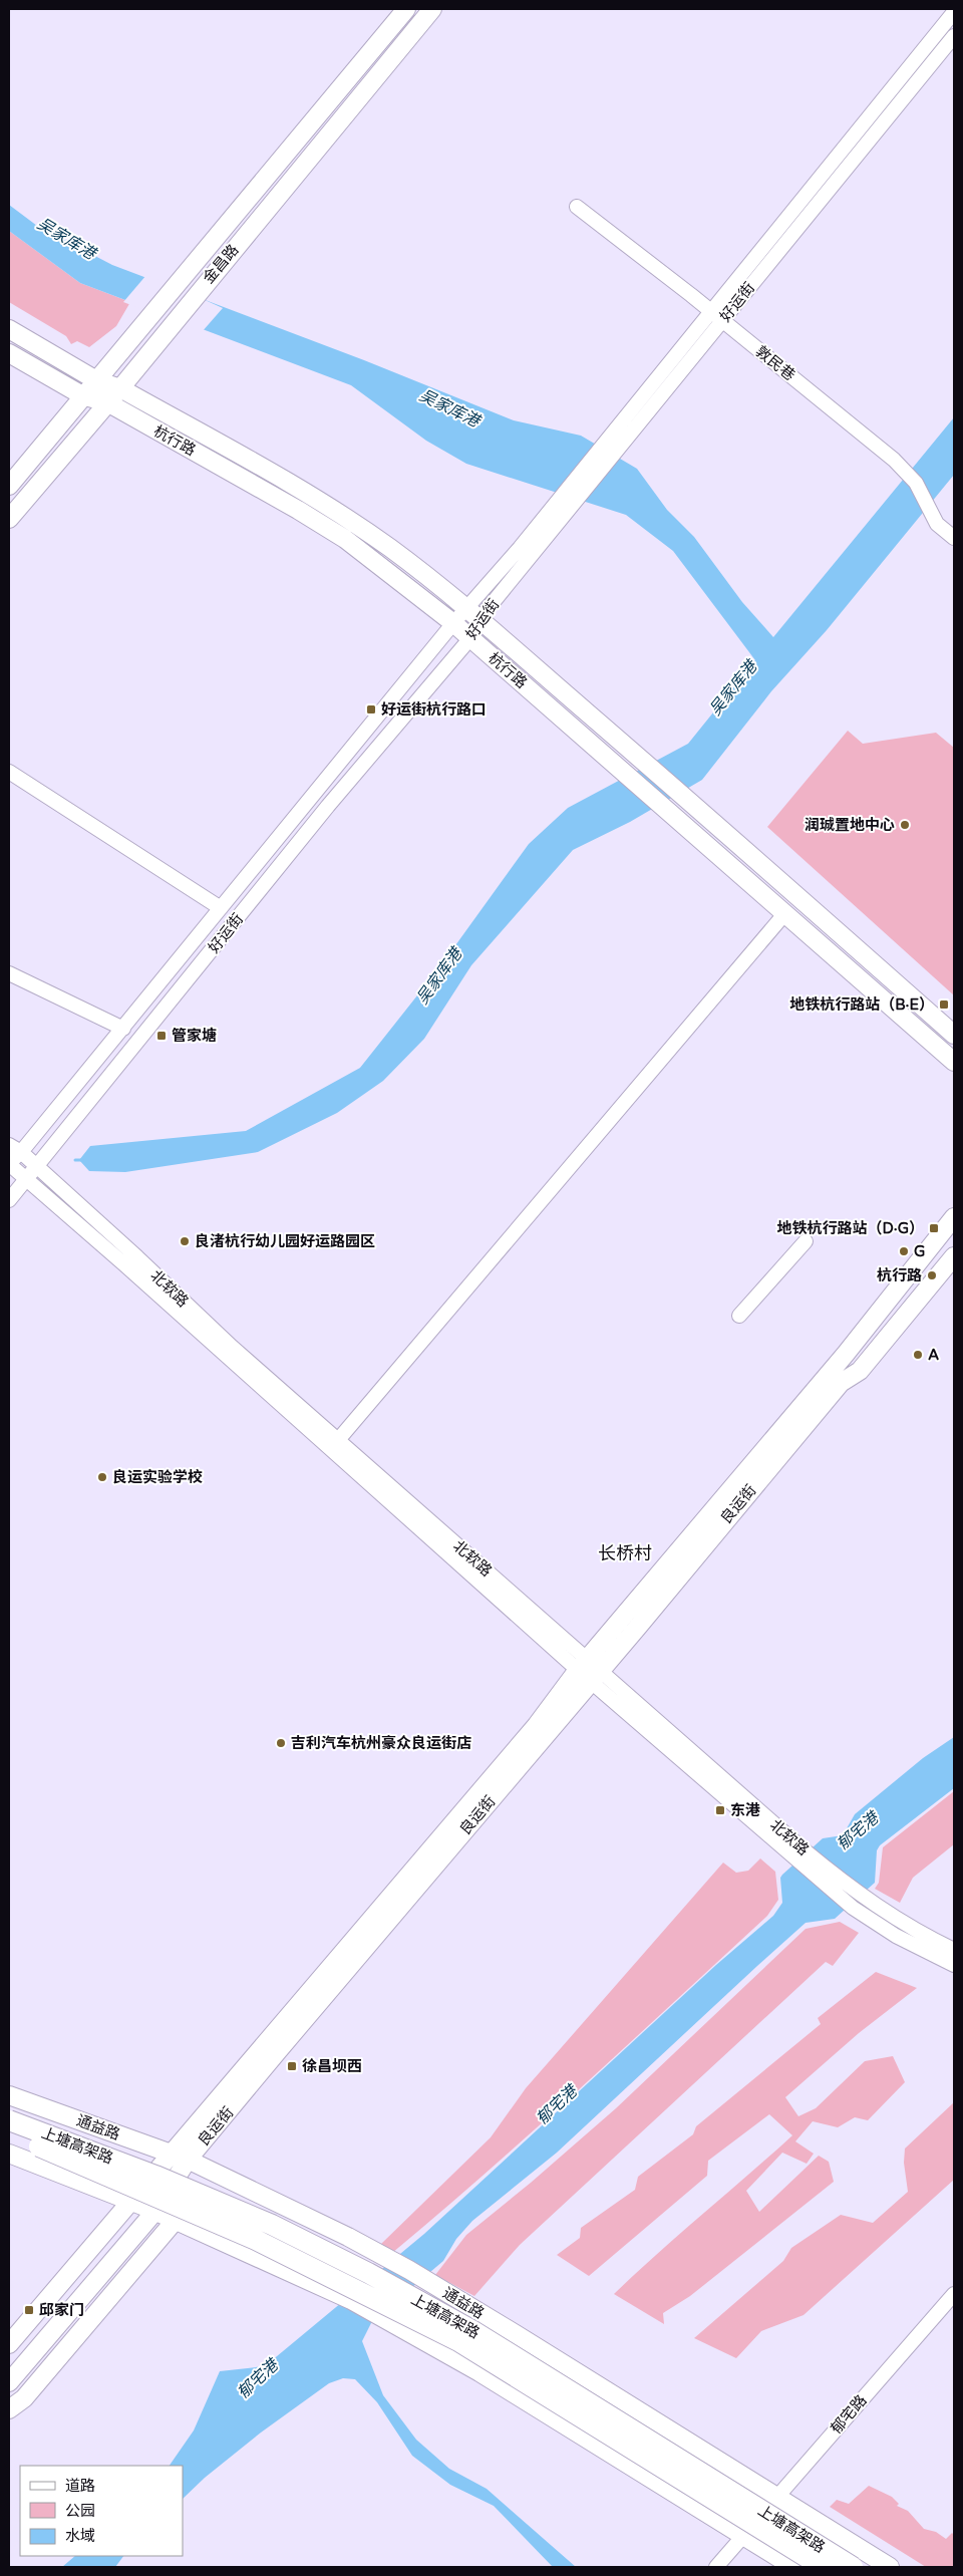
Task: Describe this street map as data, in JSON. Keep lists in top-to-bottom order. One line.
{"streets":{"highway":["上塘高架路"],"main road":["金昌路","杭行路","良运街","通益路"],"street":["好运街","敦民巷","北软路","郁宅路"]},"crossings":[["金昌路","杭行路"],["好运街","敦民巷"],["好运街","杭行路"],["好运街","北软路"],["北软路","良运街"],["良运街","通益路"],["通益路","郁宅路"]],"districts":["长桥村"],"water":["吴家库港","郁宅港"],"places":{"transit":["好运街杭行路口","地铁杭行路站（B·E）","管家塘","地铁杭行路站（D·G）","东港","徐昌坝西","邱家门"],"other":["润珹置地中心","良渚杭行幼儿园好运路园区","G","杭行路","A","良运实验学校","吉利汽车杭州豪众良运街店"]},"legend":["道路","公园","水域"]}
